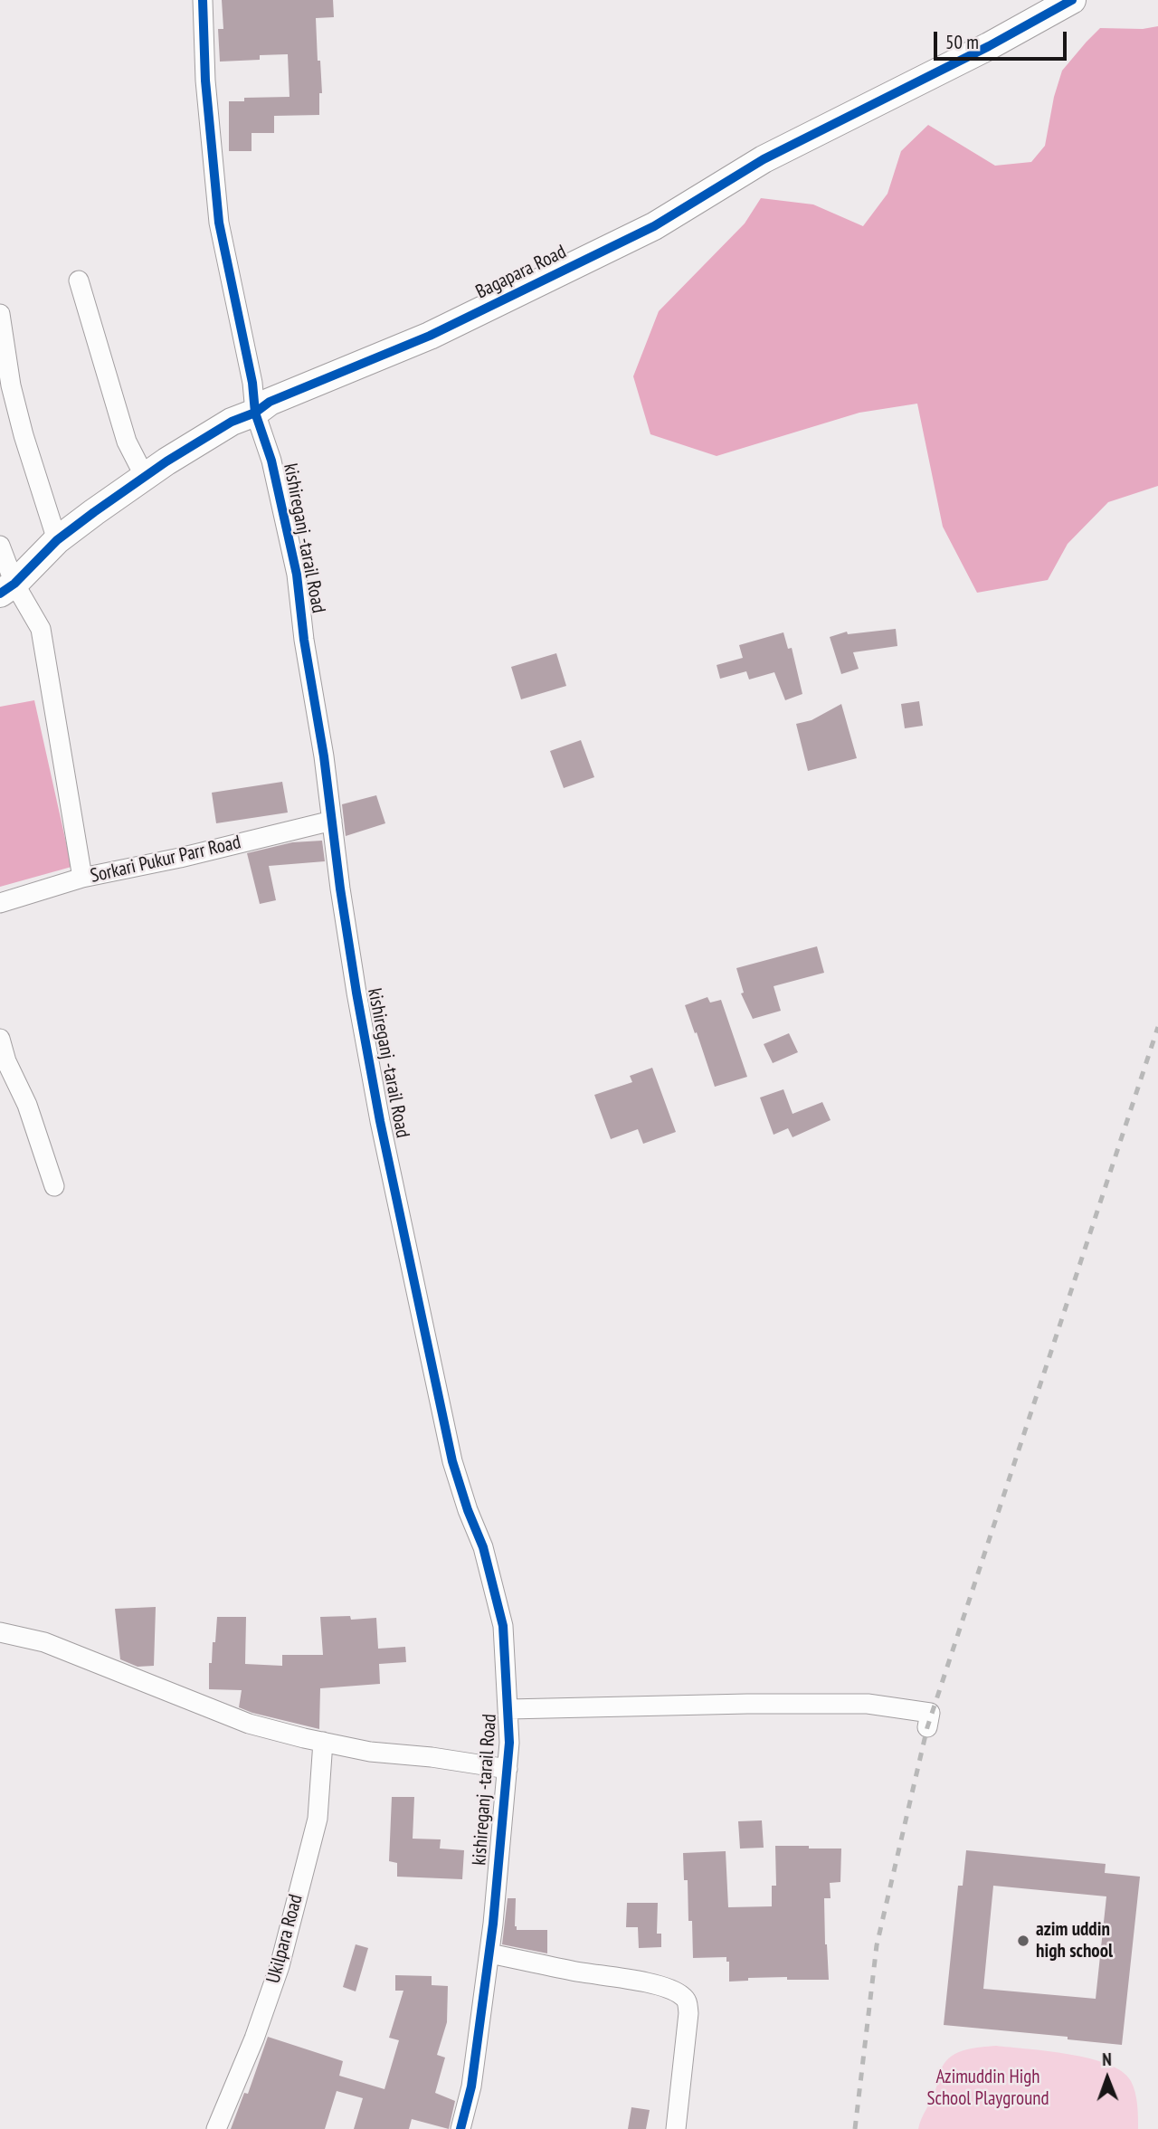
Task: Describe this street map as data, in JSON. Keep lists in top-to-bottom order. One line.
{"streets":{"street":["Bagapara Road","kishireganj -tarail Road","Sorkari Pukur Parr Road","Ukilpara Road"]},"crossings":[["Bagapara Road","kishireganj -tarail Road"],["kishireganj -tarail Road","Sorkari Pukur Parr Road"]],"parks":["Azimuddin High School Playground"],"places":["azim uddin high school"],"scale_bar":"50 m","north":"top"}
